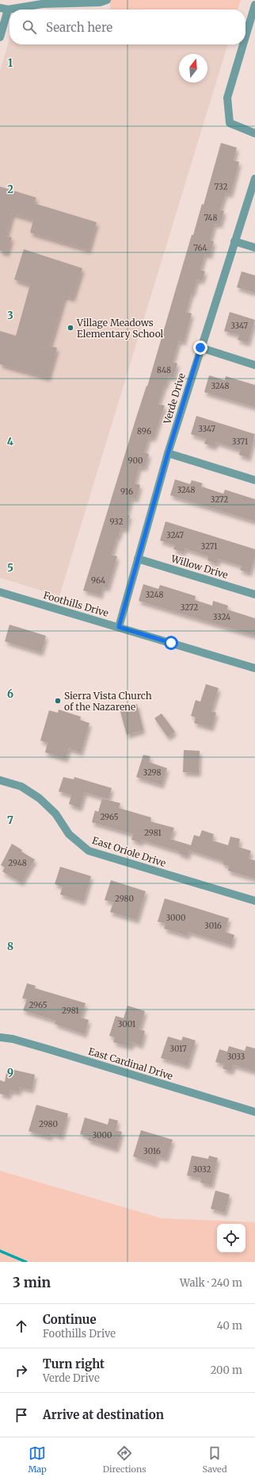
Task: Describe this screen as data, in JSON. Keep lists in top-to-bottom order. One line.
{"streets":{"street":["Verde Drive","Willow Drive","Foothills Drive","East Oriole Drive","East Cardinal Drive"]},"crossings":[["Verde Drive","Willow Drive"],["Verde Drive","Foothills Drive"]],"places":["Village Meadows Elementary School","Sierra Vista Church of the Nazarene"],"house_numbers":["732","748","764","3347","848","3248","3347","896","3371","900","3248","916","3272","932","3247","3271","964","3248","3272","3324","3298","2965","2981","2948","2980","3000","3016","2965","2981","3001","3017","3033","2980","3000","3016","3032"],"north":"top","page":{"search":"Search here","heading":["3 min","Walk · 240 m"],"list":[["Continue","Foothills Drive","40 m"],["Turn right","Verde Drive","200 m"],"Arrive at destination"],"nav":["Map","Directions","Saved"]},"grid":{"rows":["1","2","3","4","5","6","7","8","9"]}}
